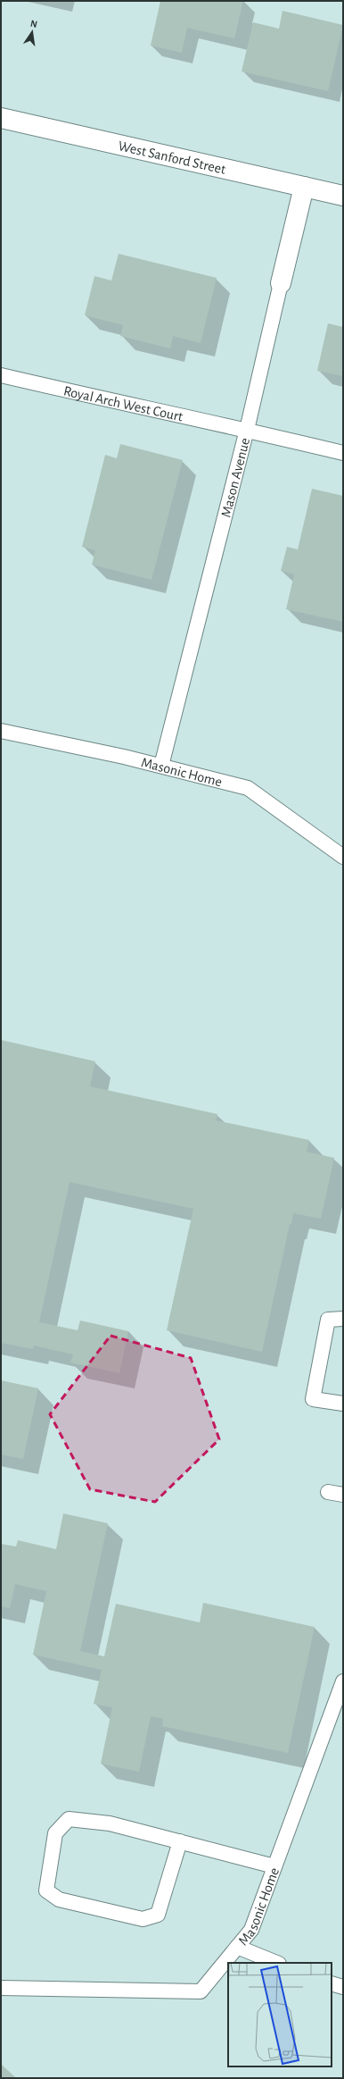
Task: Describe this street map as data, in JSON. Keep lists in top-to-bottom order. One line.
{"streets":{"street":["West Sanford Street","Mason Avenue"],"lane":["Royal Arch West Court","Masonic Home"]},"crossings":[["West Sanford Street","Mason Avenue"],["Royal Arch West Court","Mason Avenue"],["Mason Avenue","Masonic Home"]],"north":"top"}
